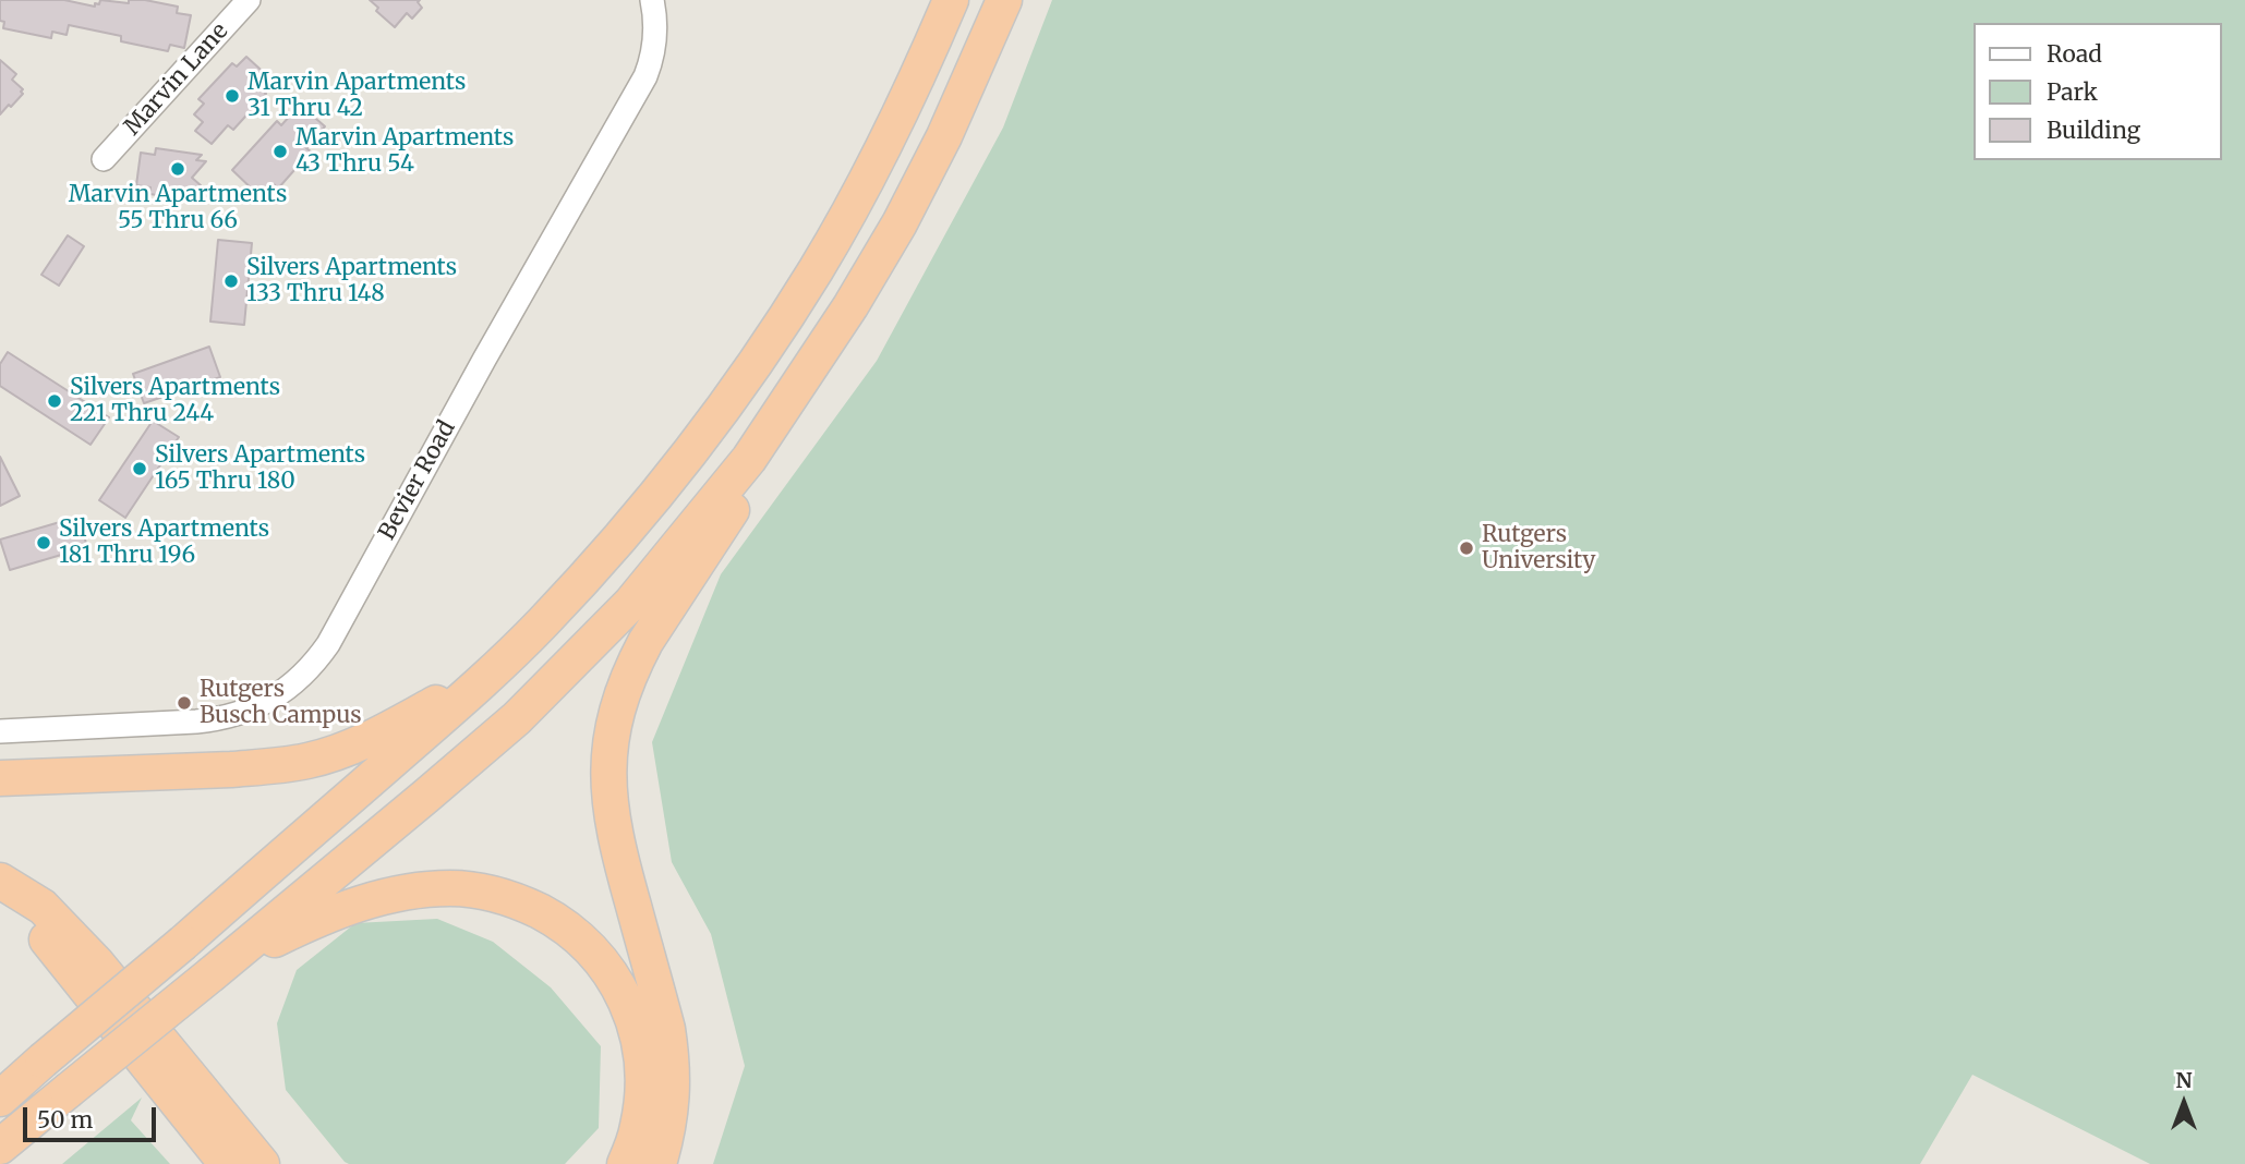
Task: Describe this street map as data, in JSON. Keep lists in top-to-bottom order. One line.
{"streets":{"street":["Marvin Lane","Bevier Road"]},"places":["Marvin Apartments 31 Thru 42","Marvin Apartments 43 Thru 54","Marvin Apartments 55 Thru 66","Silvers Apartments 133 Thru 148","Silvers Apartments 221 Thru 244","Silvers Apartments 165 Thru 180","Silvers Apartments 181 Thru 196","Rutgers University","Rutgers Busch Campus"],"legend":["Road","Park","Building"],"scale_bar":"50 m","north":"top"}
